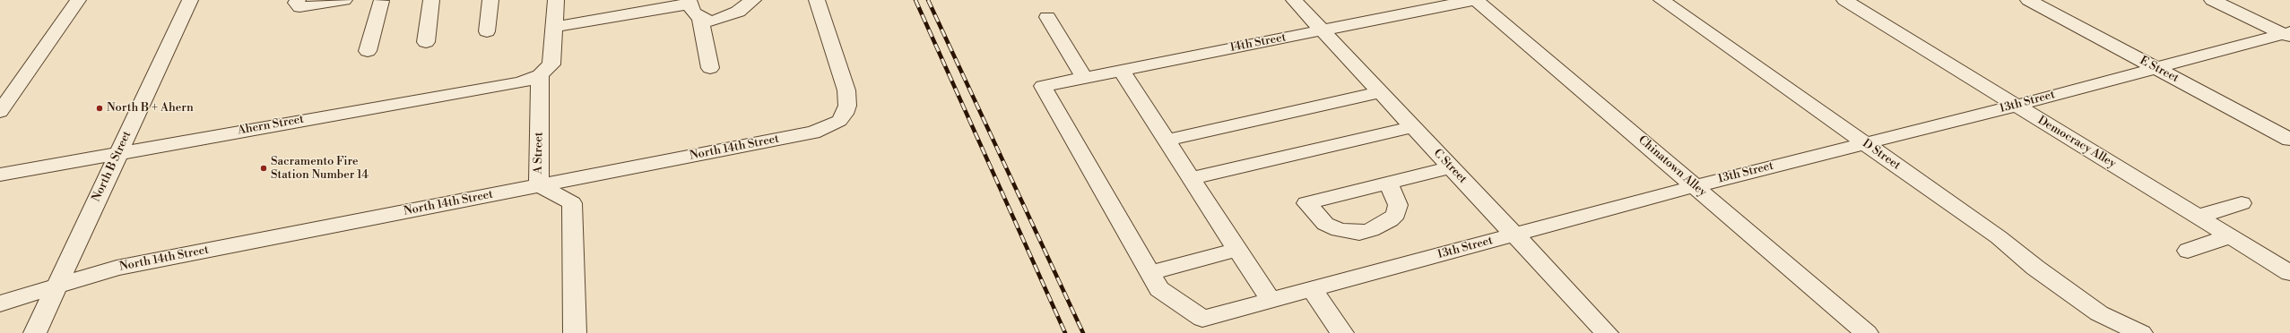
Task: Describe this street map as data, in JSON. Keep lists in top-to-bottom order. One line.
{"streets":{"street":["14th Street","E Street","13th Street","Ahern Street","Democracy Alley","North 14th Street","A Street","D Street","North B Street","C Street","Chinatown Alley"]},"crossings":[["14th Street","13th Street"],["14th Street","C Street"],["E Street","13th Street"],["13th Street","Democracy Alley"],["13th Street","D Street"],["13th Street","C Street"],["13th Street","Chinatown Alley"],["Ahern Street","A Street"],["Ahern Street","North B Street"],["North 14th Street","A Street"],["North 14th Street","North B Street"]],"places":["North B + Ahern","Sacramento Fire Station Number 14"]}
